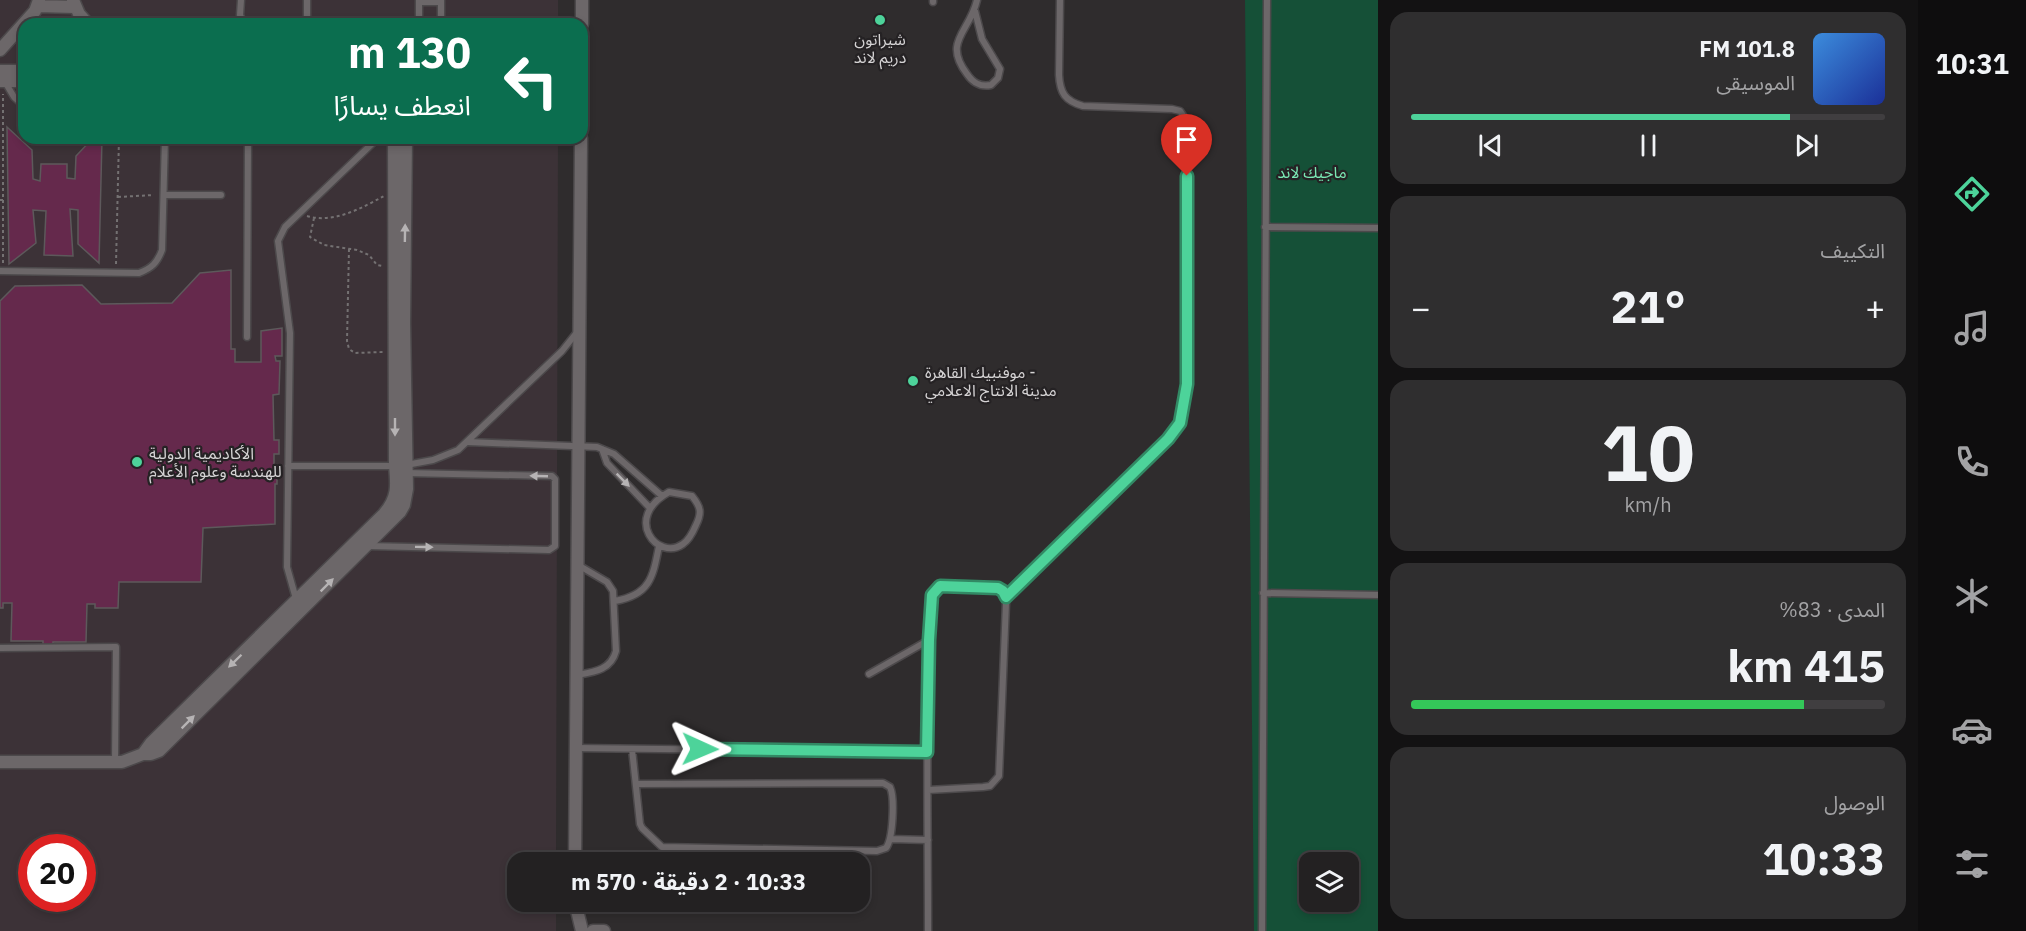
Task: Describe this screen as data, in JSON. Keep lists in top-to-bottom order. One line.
{"parks":["ماجيك لاند"],"places":["شيراتون دريم لاند","موفنبيك القاهرة - مدينة الانتاج الاعلامي","الأكاديمية الدولية للهندسة وعلوم الأعلام"],"page":{"tabs":"10:31","turn":["130 m","انعطف يسارًا"],"song":["101.8 FM","الموسيقى"],"tile":["التكييف",["10","km/h"],["المدى · 83%","415 km"],["الوصول","10:33"]],"heat":["−","21°","+"],"limit":"20","trip":"10:33 · 2 دقيقة · 570 m"}}
